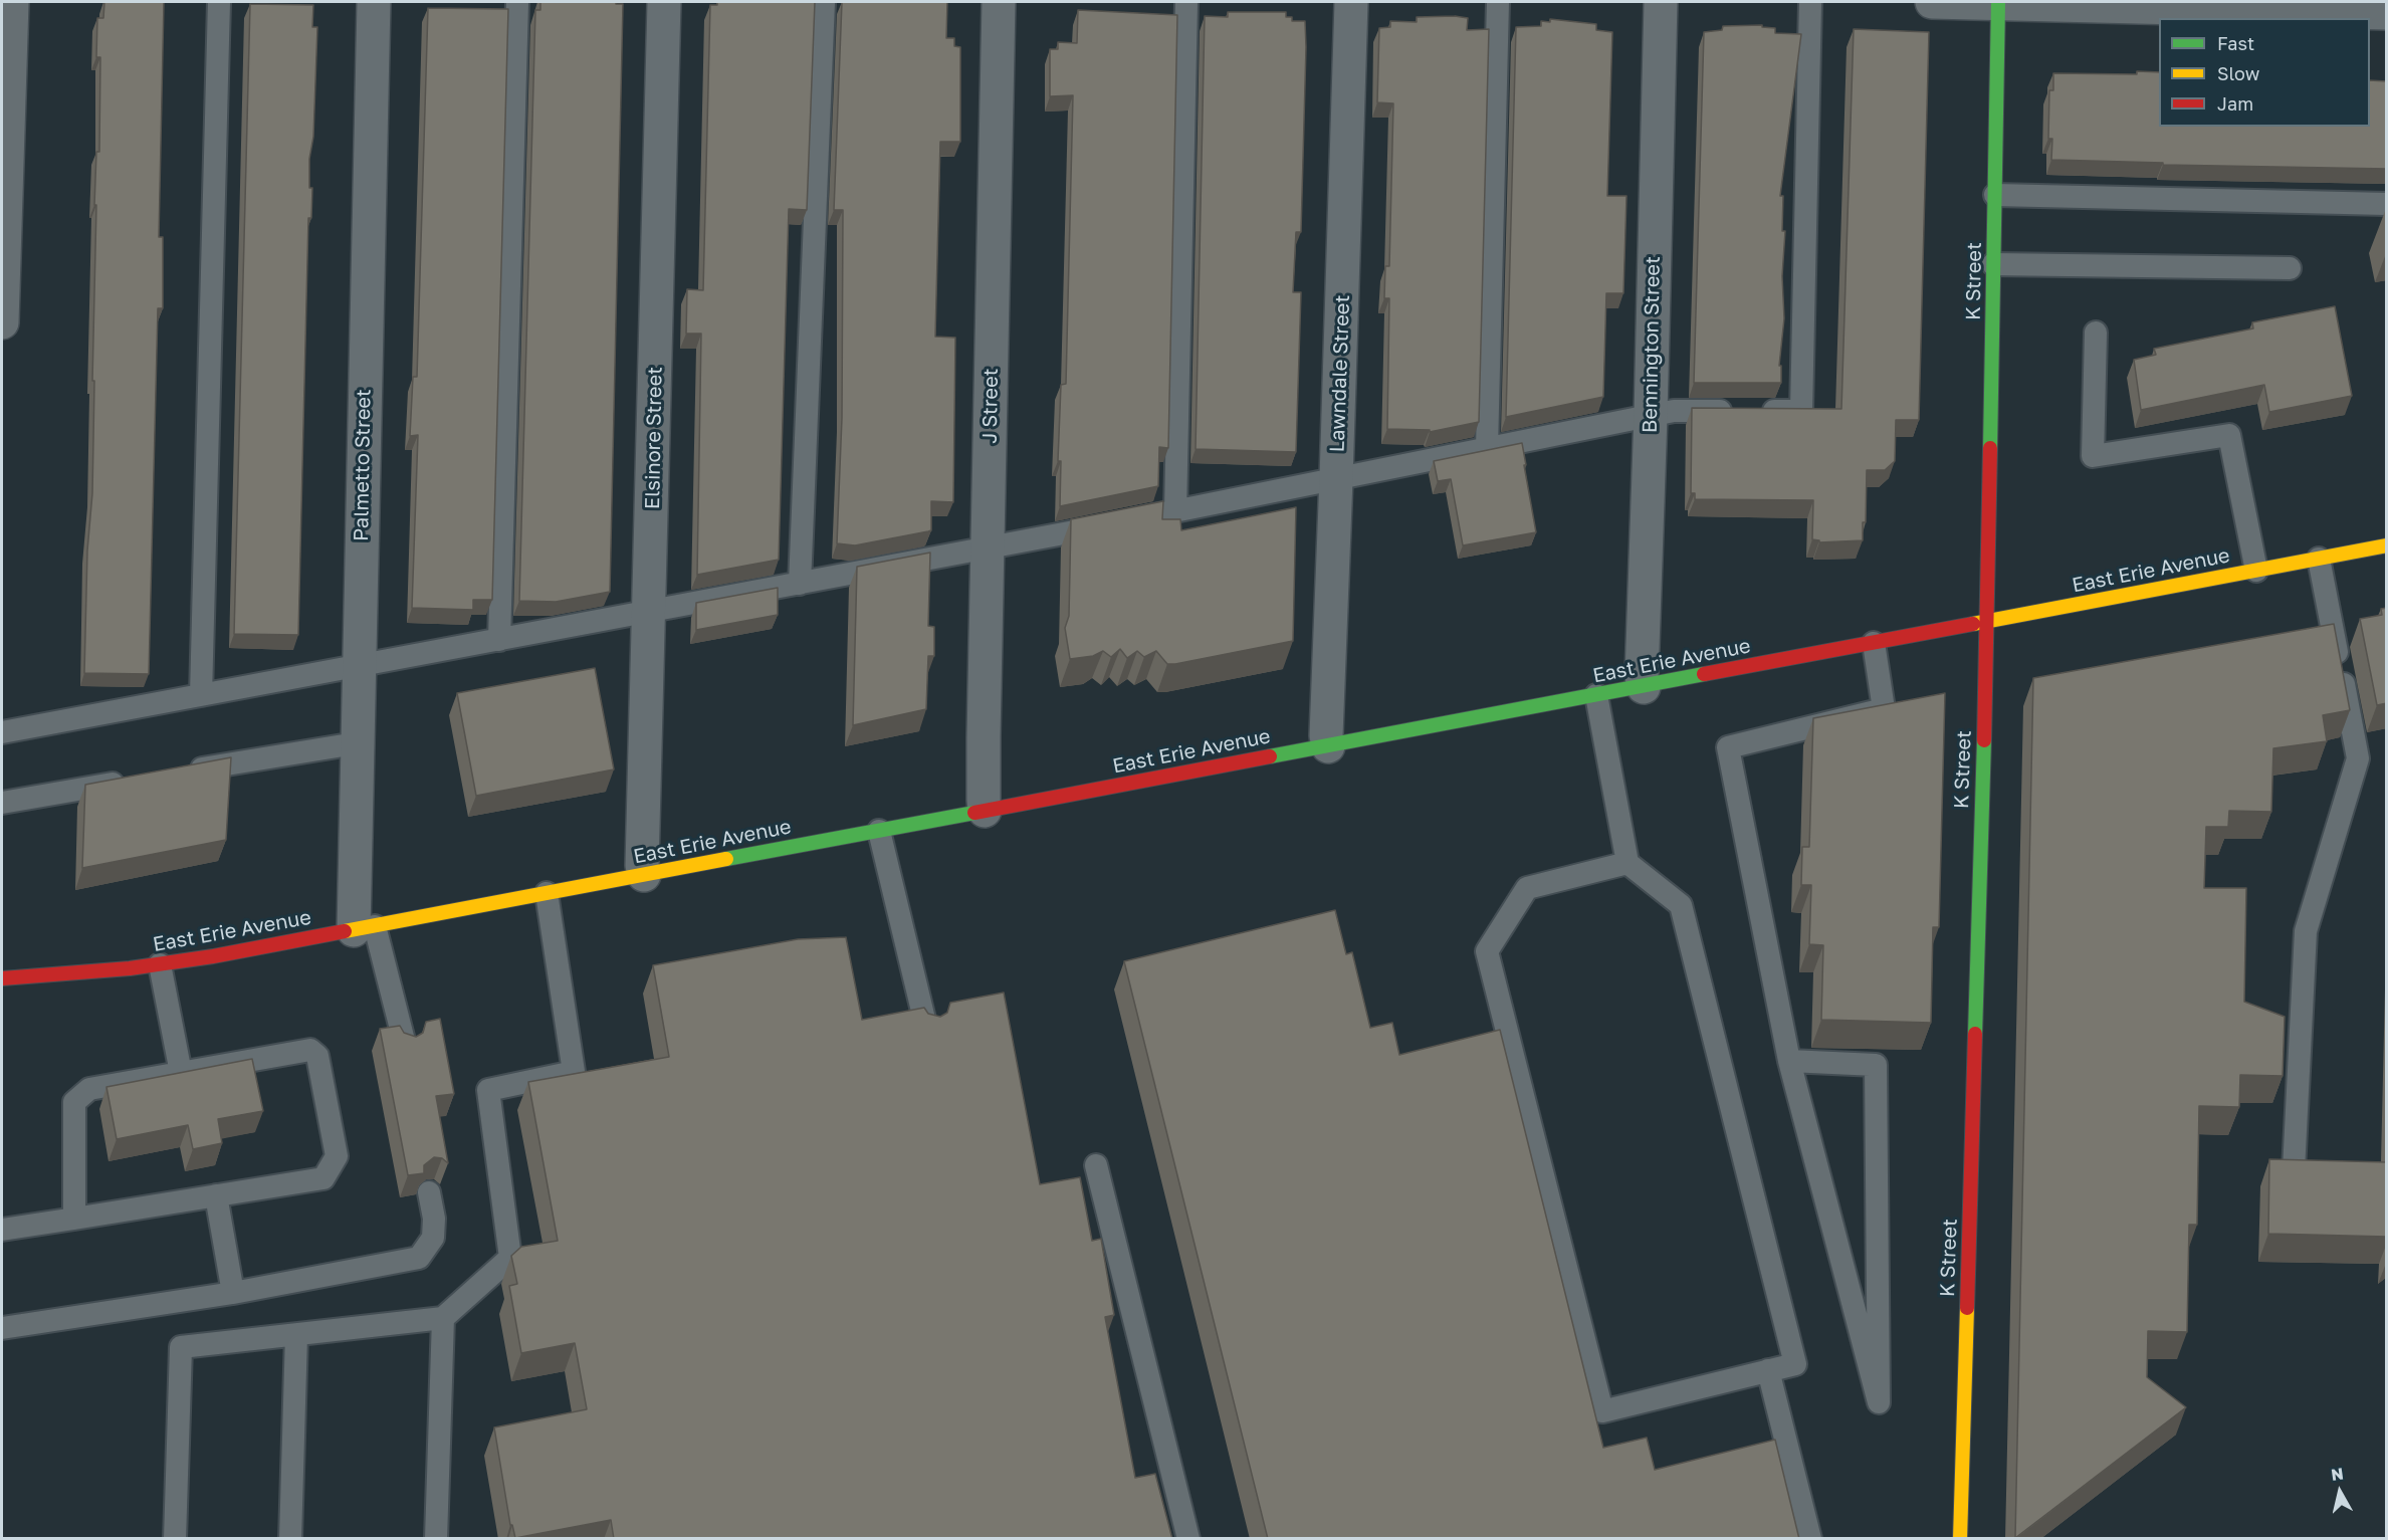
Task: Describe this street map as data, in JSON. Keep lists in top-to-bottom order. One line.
{"streets":{"main road":["K Street","East Erie Avenue"],"street":["Bennington Street","Lawndale Street","J Street","Elsinore Street","Palmetto Street"]},"crossings":[["K Street","East Erie Avenue"],["Bennington Street","East Erie Avenue"],["Lawndale Street","East Erie Avenue"],["J Street","East Erie Avenue"],["Elsinore Street","East Erie Avenue"],["Palmetto Street","East Erie Avenue"]],"legend":["Fast","Slow","Jam"],"north":"top"}
